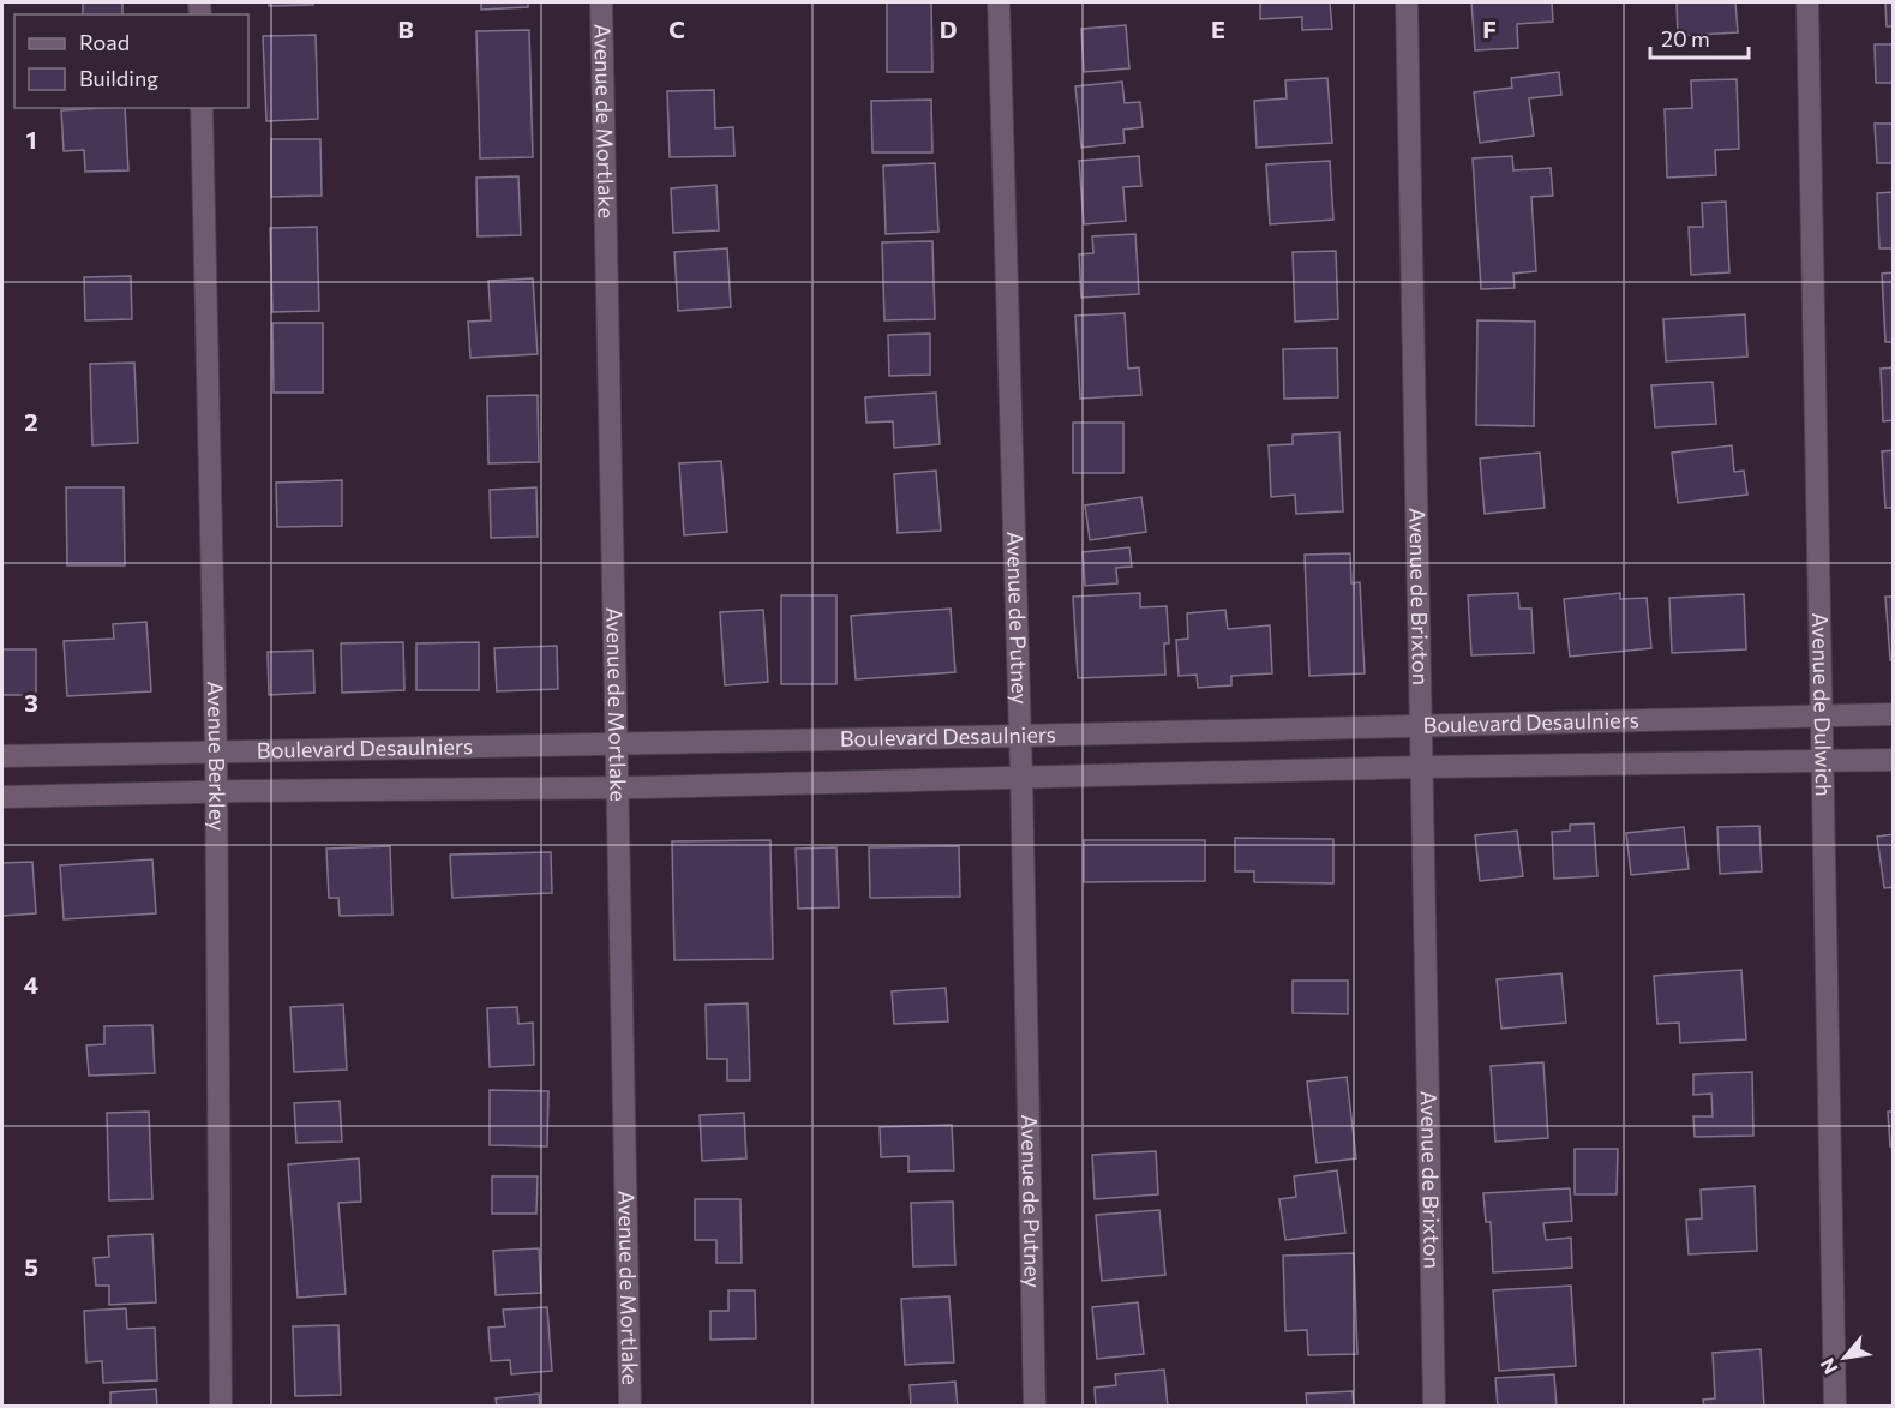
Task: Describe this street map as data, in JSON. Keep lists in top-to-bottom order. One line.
{"streets":{"street":["Avenue de Mortlake","Avenue de Brixton","Avenue de Putney","Avenue de Dulwich","Boulevard Desaulniers","Avenue Berkley"]},"crossings":[["Avenue de Mortlake","Boulevard Desaulniers"],["Avenue de Brixton","Boulevard Desaulniers"],["Avenue de Putney","Boulevard Desaulniers"],["Avenue de Dulwich","Boulevard Desaulniers"],["Boulevard Desaulniers","Avenue Berkley"]],"legend":["Road","Building"],"scale_bar":"20 m","north":"bottom left","grid":{"columns":["B","C","D","E","F"],"rows":["1","2","3","4","5"]}}
